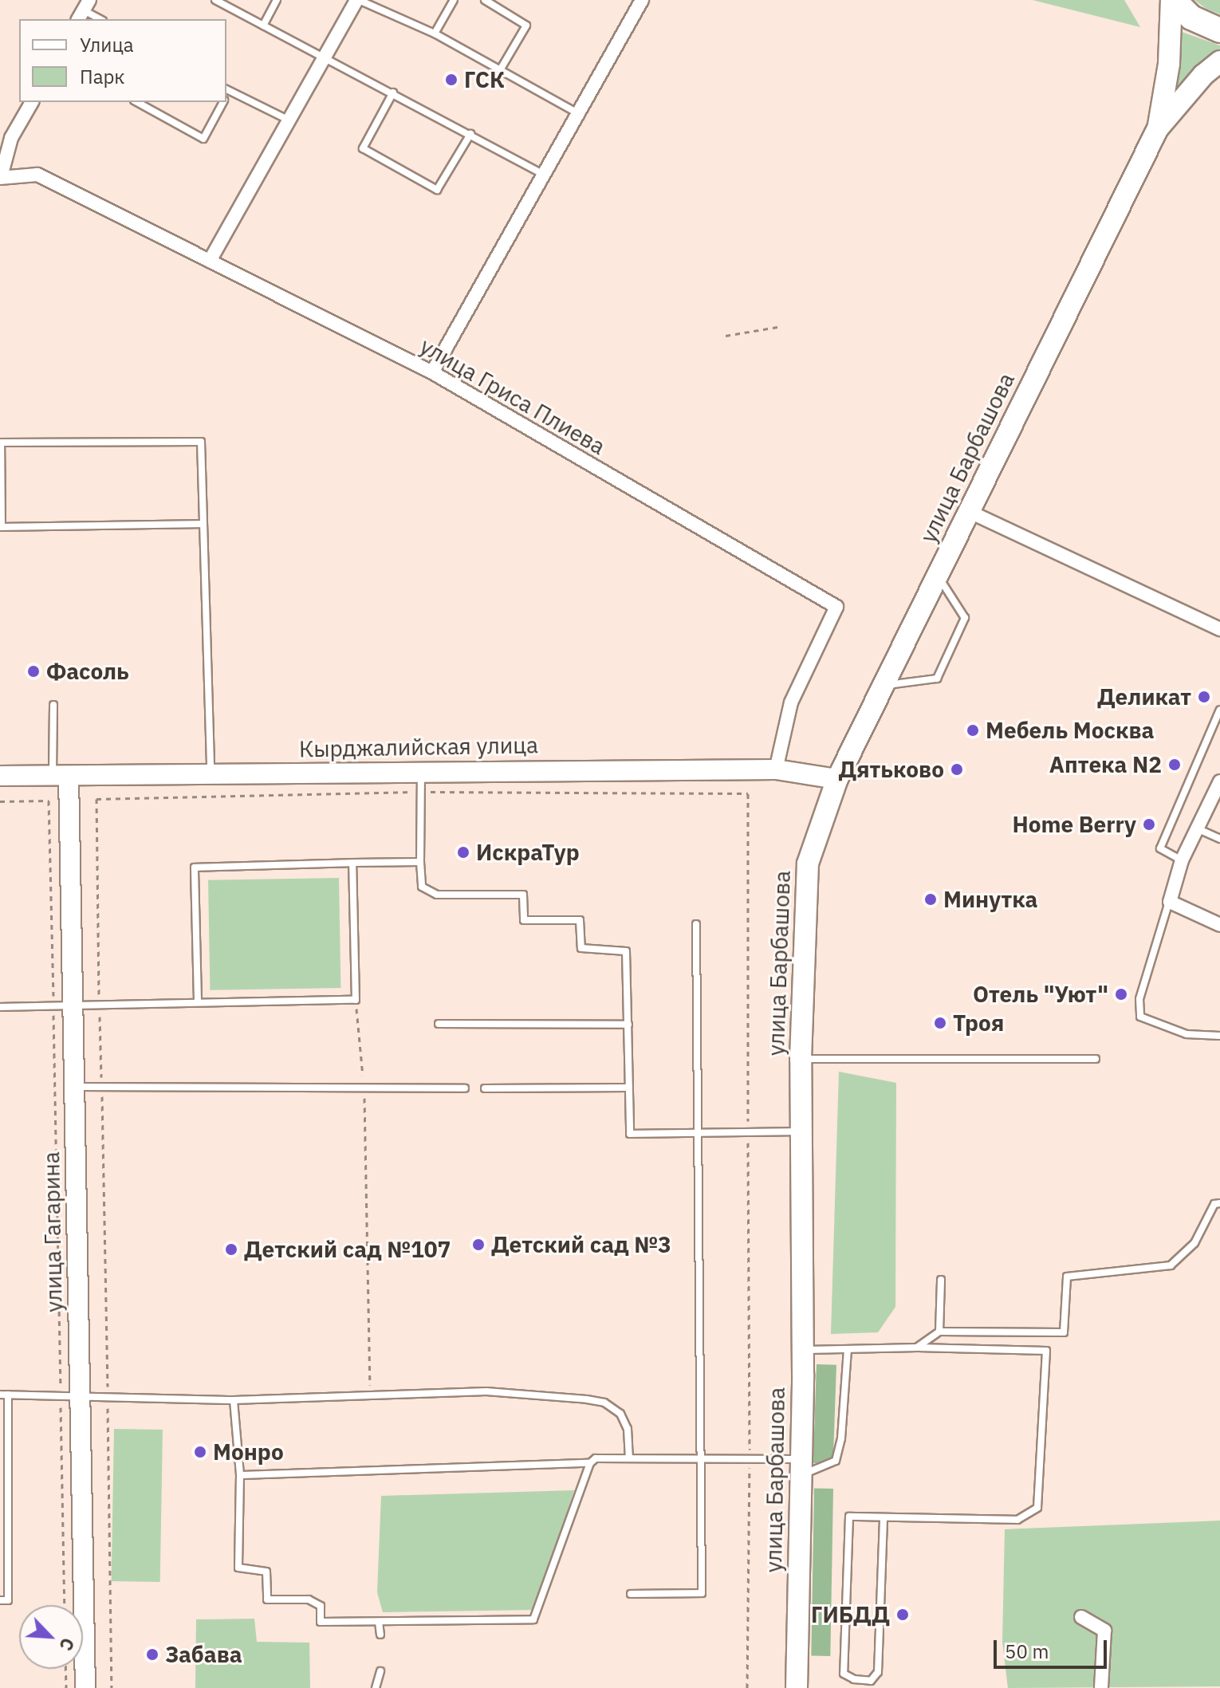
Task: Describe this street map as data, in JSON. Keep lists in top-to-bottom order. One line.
{"streets":{"main road":["улица Барбашова"],"street":["улица Гриса Плиева","Кырджалийская улица","улица Гагарина"]},"crossings":[["улица Гриса Плиева","Кырджалийская улица"],["улица Барбашова","Кырджалийская улица"],["Кырджалийская улица","улица Гагарина"]],"places":["ГСК","Фасоль","Деликат","Мебель Москва","Аптека N2","Дятьково","Home Berry","ИскраТур","Минутка","Отель \"Уют\"","Троя","Детский сад №3","Детский сад №107","Монро","ГИБДД","Забава"],"legend":["Улица","Парк"],"scale_bar":"50 m","north":"bottom right"}
